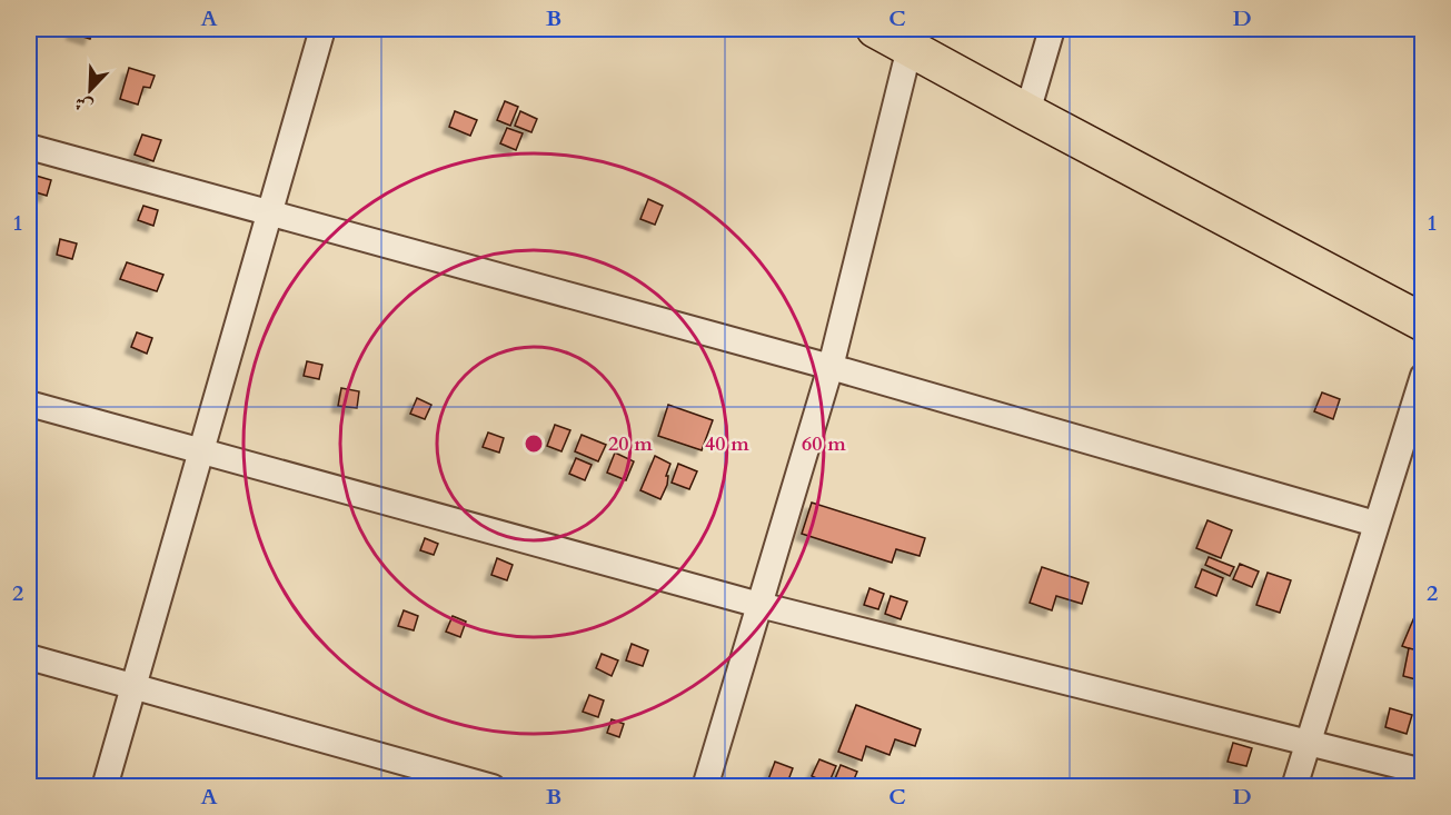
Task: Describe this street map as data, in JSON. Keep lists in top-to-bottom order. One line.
{"north":"bottom left","grid":{"columns":["A","B","C","D"],"rows":["1","2"]},"rings":["20 m","40 m","60 m"]}
